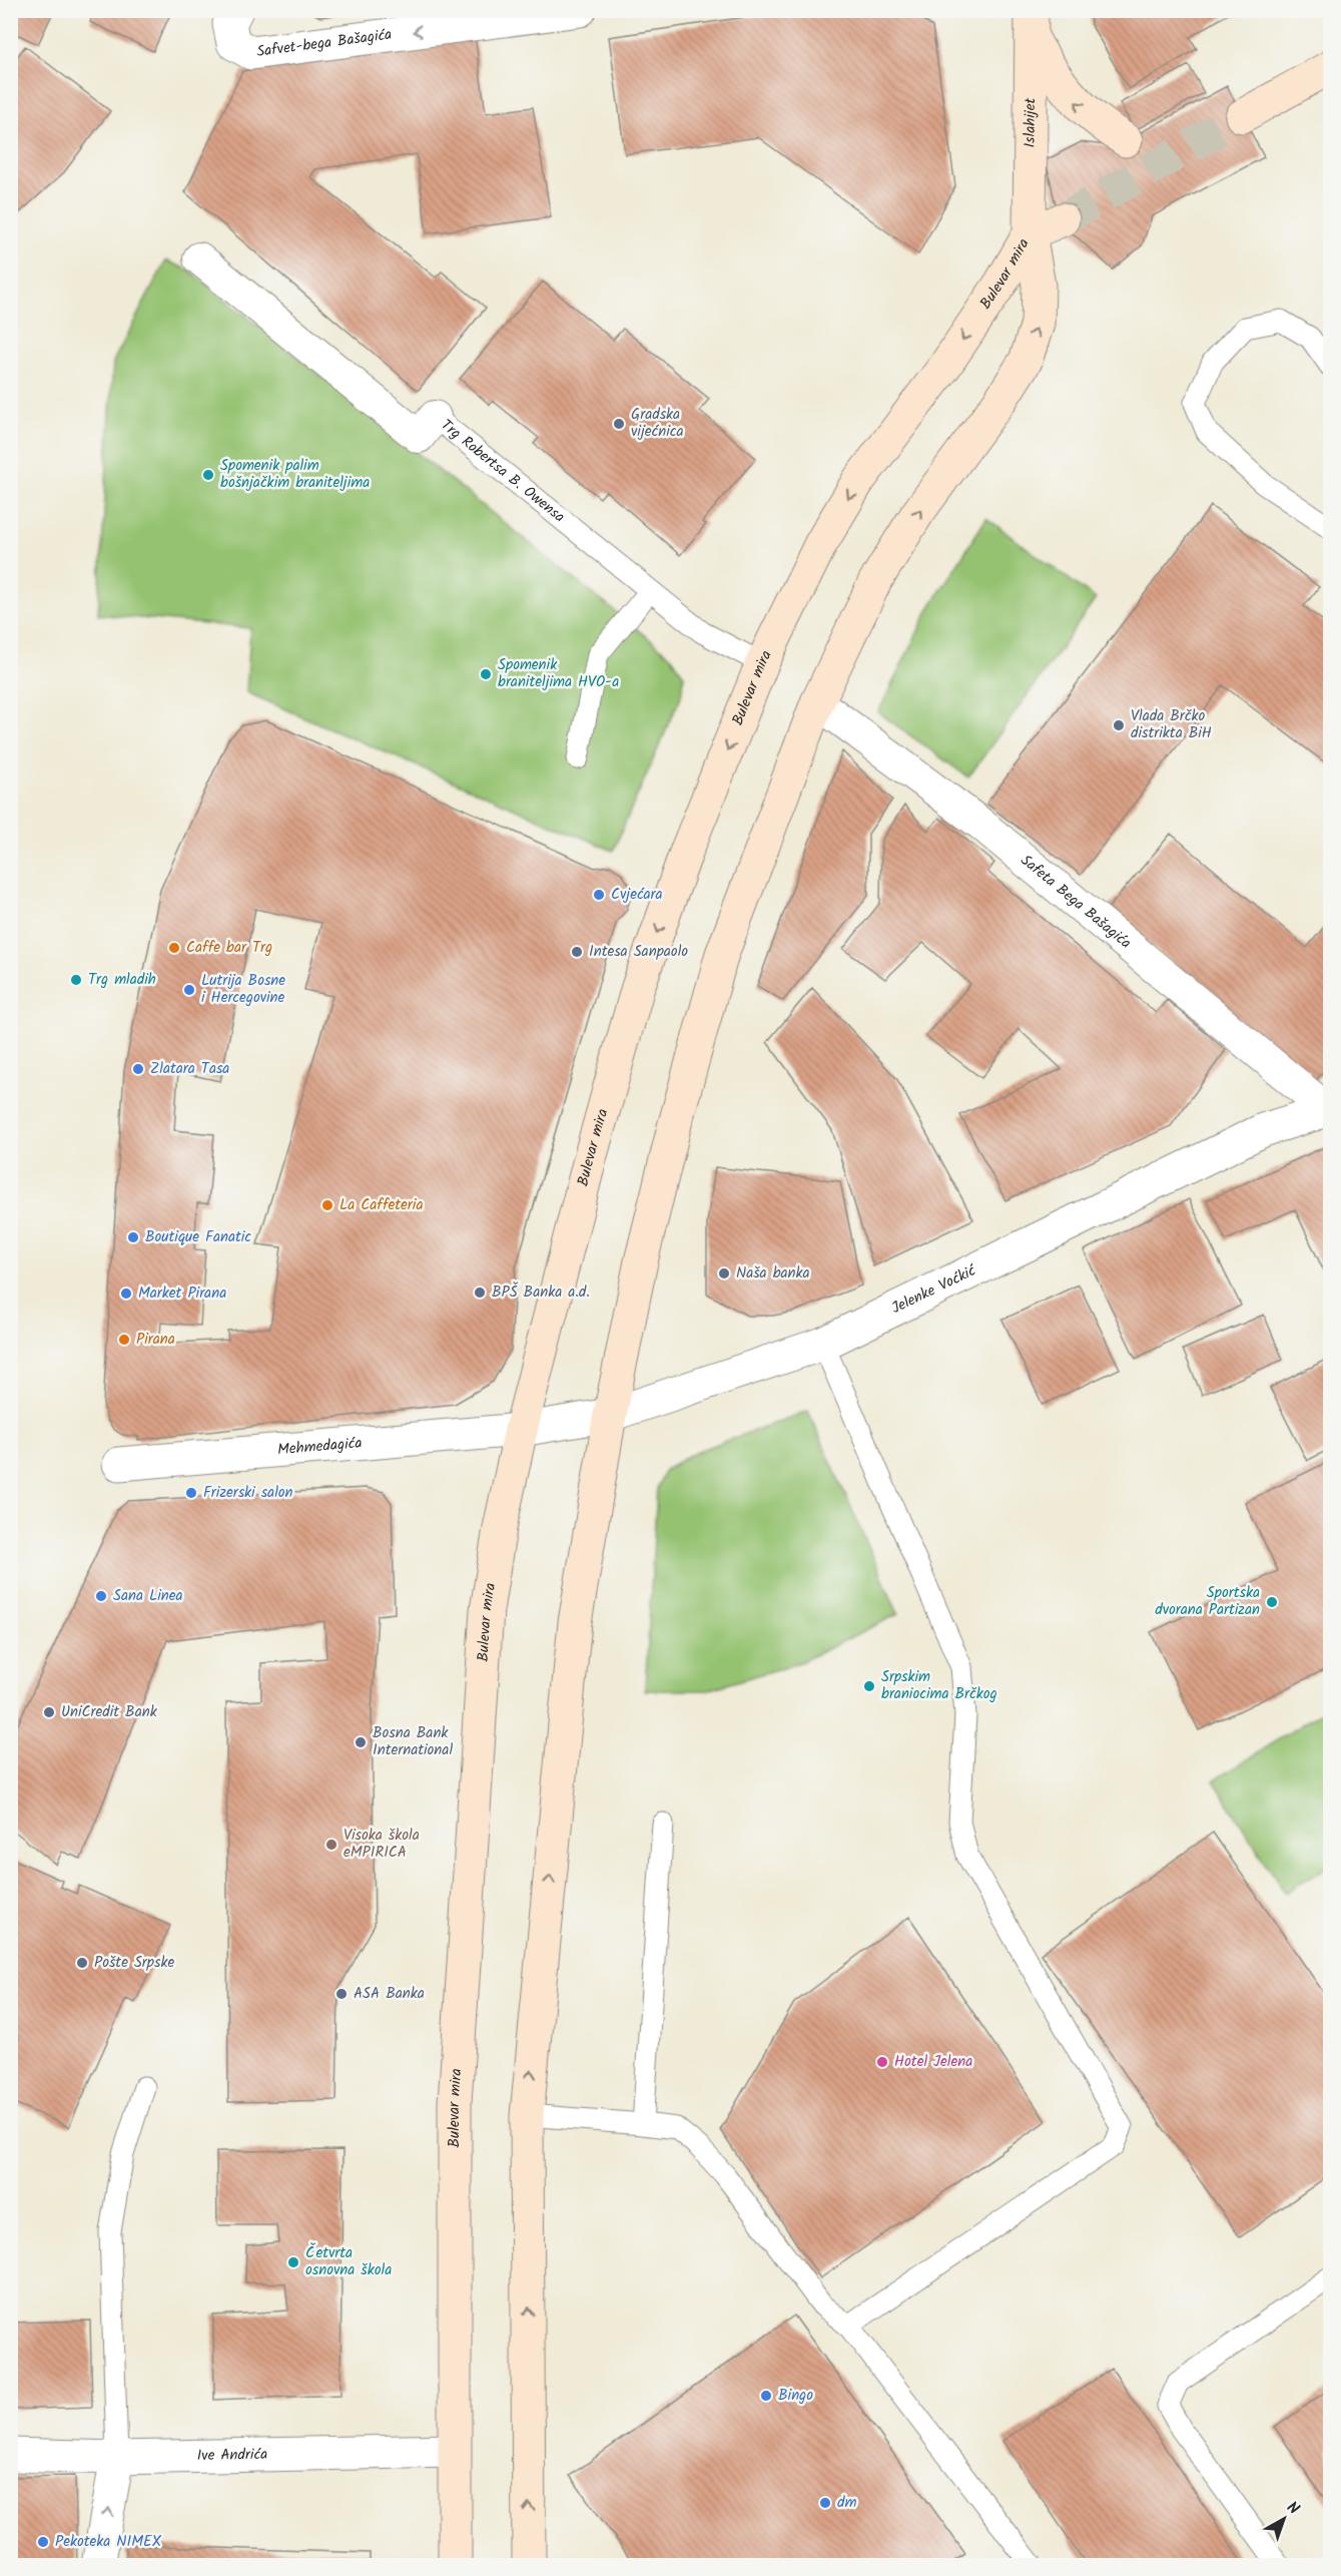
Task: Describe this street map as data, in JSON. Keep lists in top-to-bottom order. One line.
{"streets":{"main road":["Islahijet","Bulevar mira"],"street":["Safvet-bega Bašagića","Trg Robertsa B. Owensa","Safeta Bega Bašagića","Jelenke Voćkić","Mehmedagića","Ive Andrića"]},"crossings":[["Islahijet","Bulevar mira"],["Bulevar mira","Trg Robertsa B. Owensa"],["Bulevar mira","Safeta Bega Bašagića"],["Bulevar mira","Jelenke Voćkić"],["Bulevar mira","Mehmedagića"],["Bulevar mira","Ive Andrića"],["Safeta Bega Bašagića","Jelenke Voćkić"],["Jelenke Voćkić","Mehmedagića"]],"one_way":["Safvet-bega Bašagića"],"places":["Gradska vijećnica","Spomenik palim bošnjačkim braniteljima","Spomenik braniteljima HVO-a","Vlada Brčko distrikta BiH","Cvjećara","Caffe bar Trg","Intesa Sanpaolo","Trg mladih","Lutrija Bosne i Hercegovine","Zlatara Tasa","La Caffeteria","Boutique Fanatic","Naša banka","BPŠ Banka a.d.","Market Pirana","Pirana","Frizerski salon","Sana Linea","Sportska dvorana Partizan","Srpskim braniocima Brčkog","UniCredit Bank","Bosna Bank International","Visoka škola eMPIRICA","Pošte Srpske","ASA Banka","Hotel Jelena","Četvrta osnovna škola","Bingo","dm","Pekoteka NIMEX"],"north":"top right"}
